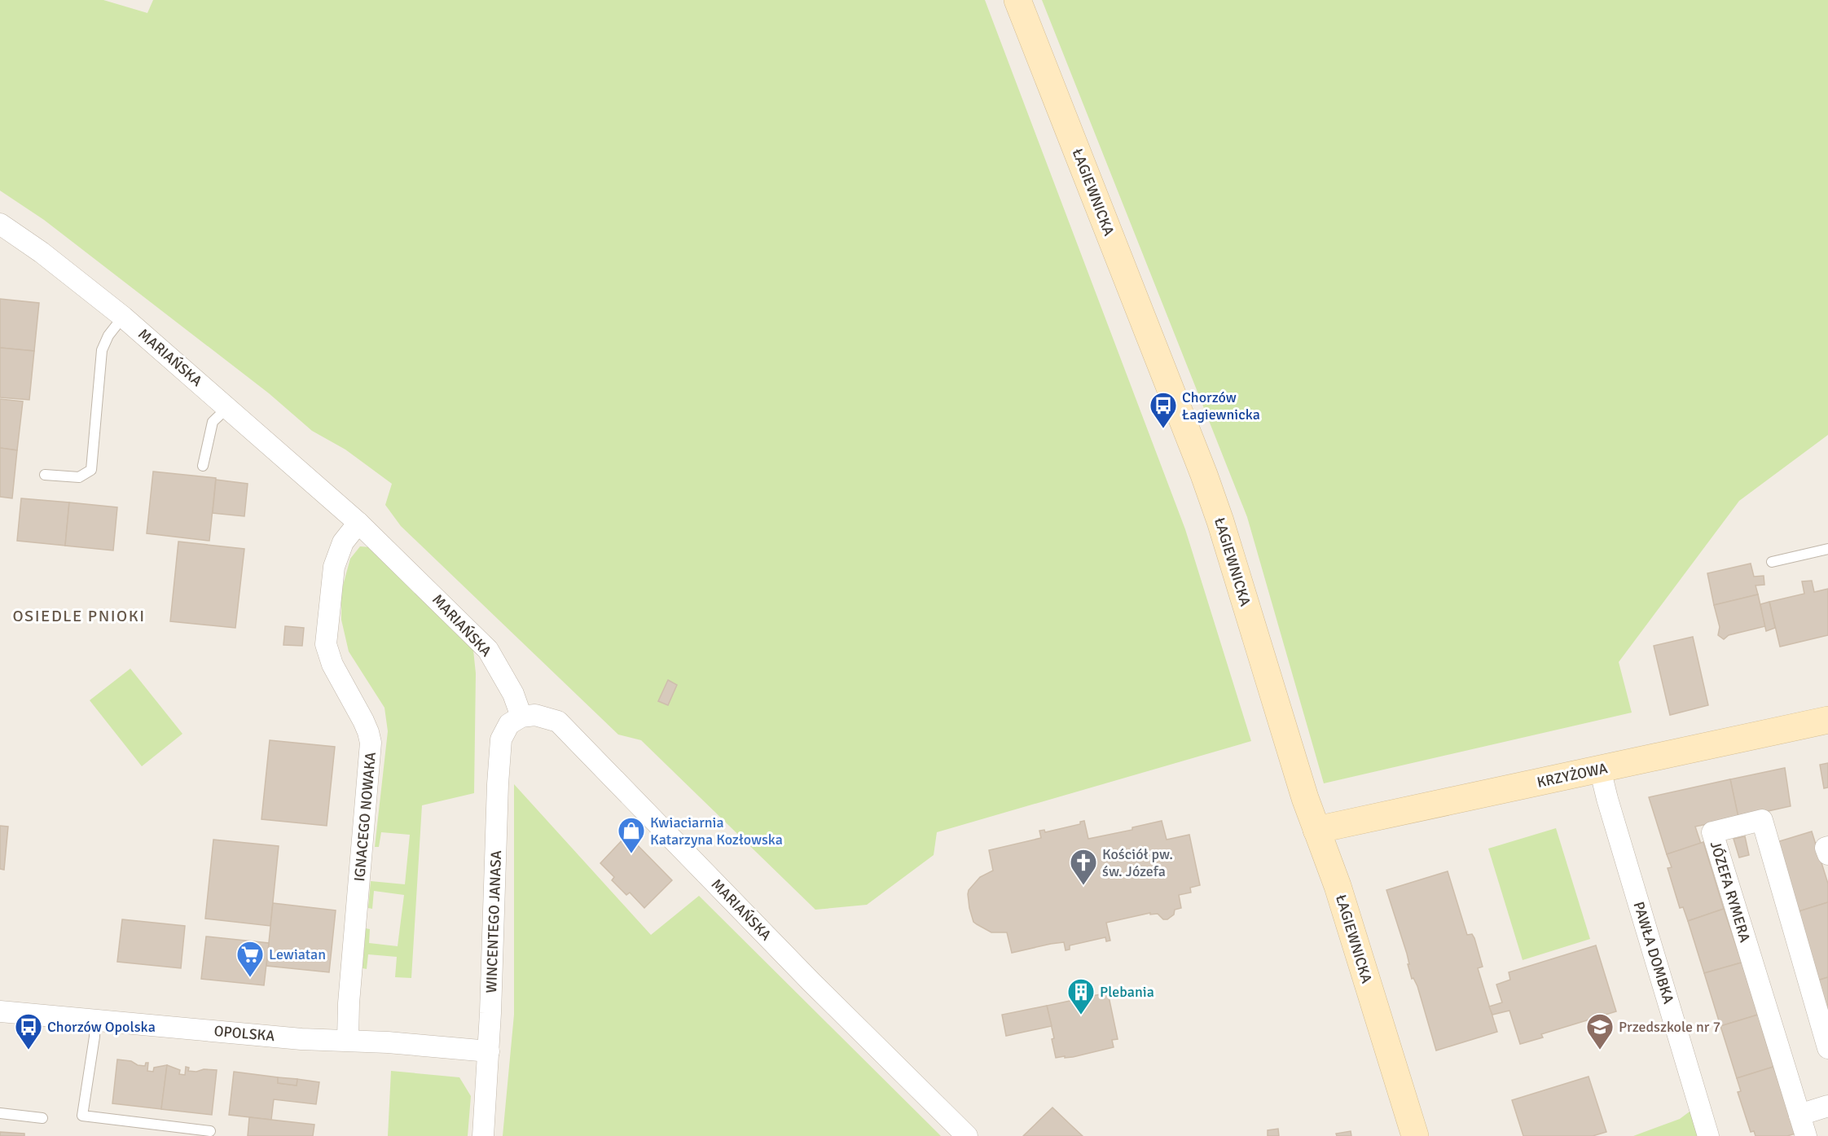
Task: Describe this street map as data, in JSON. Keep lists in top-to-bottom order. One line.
{"streets":{"street":["ŁAGIEWNICKA","MARIAŃSKA","KRZYŻOWA","IGNACEGO NOWAKA","JÓZEFA RYMERA","WINCENTEGO JANASA","PAWŁA DOMBKA","OPOLSKA"]},"crossings":[["ŁAGIEWNICKA","KRZYŻOWA"],["MARIAŃSKA","IGNACEGO NOWAKA"],["MARIAŃSKA","WINCENTEGO JANASA"],["KRZYŻOWA","PAWŁA DOMBKA"],["IGNACEGO NOWAKA","OPOLSKA"],["WINCENTEGO JANASA","OPOLSKA"]],"districts":["OSIEDLE PNIOKI"],"places":{"bus stop":["Chorzów Łagiewnicka","Chorzów Opolska"],"shop":["Kwiaciarnia Katarzyna Kozłowska"],"church":["Kościół pw. św. Józefa"],"supermarket":["Lewiatan"],"building":["Plebania"],"school or university":["Przedszkole nr 7"]}}
